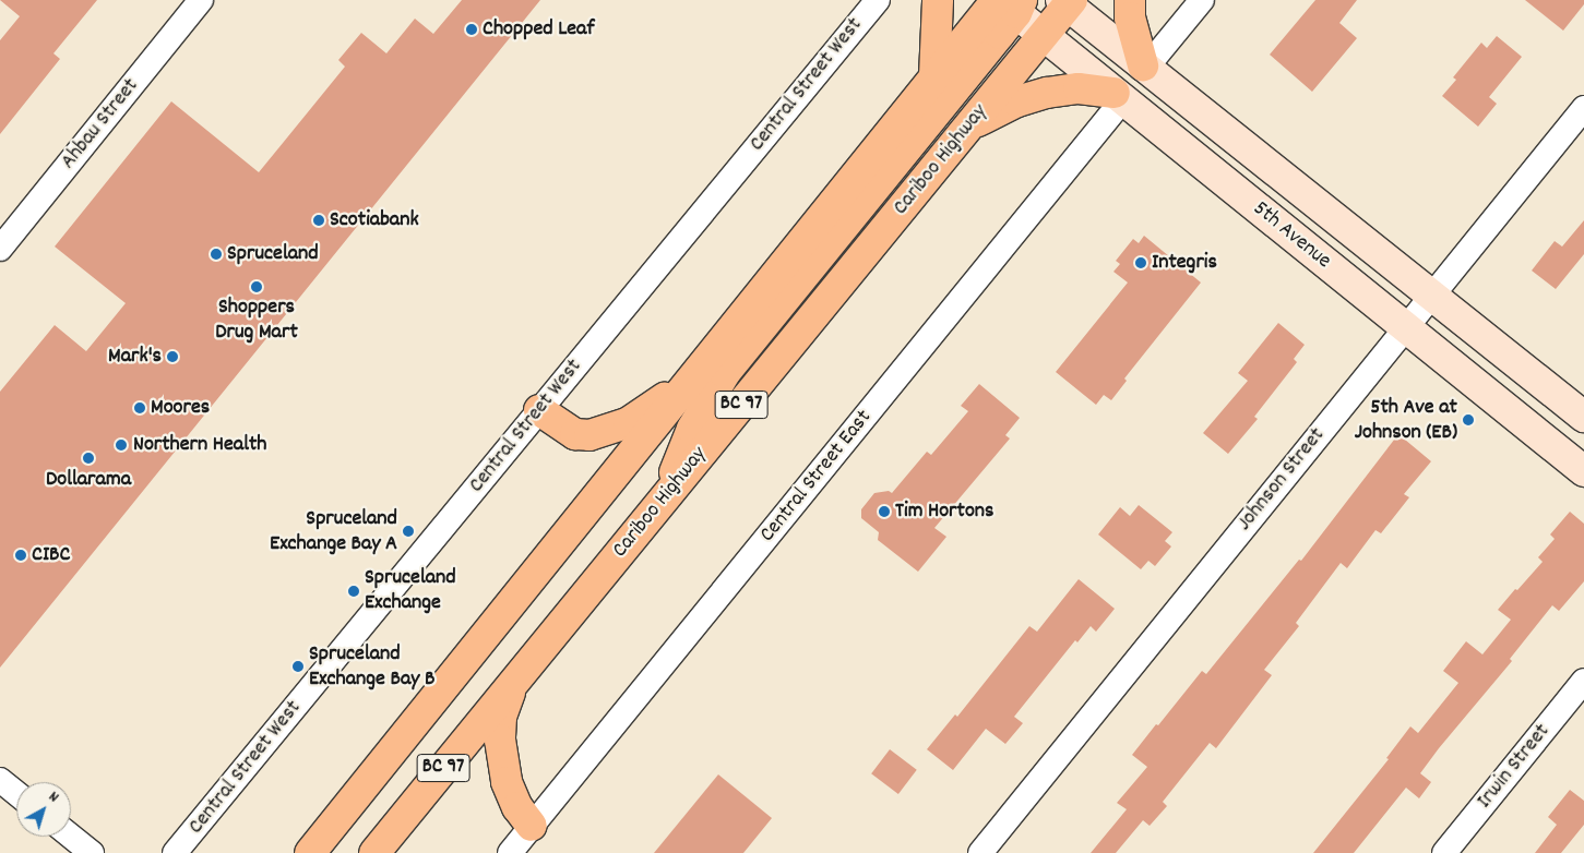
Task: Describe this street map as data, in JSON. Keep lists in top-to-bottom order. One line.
{"streets":{"highway":["Cariboo Highway","BC 97"],"main road":["5th Avenue"],"street":["Central Street West","Ahbau Street","Central Street East","Johnson Street","Irwin Street"]},"crossings":[["Cariboo Highway","5th Avenue"],["5th Avenue","BC 97"],["5th Avenue","Central Street East"],["5th Avenue","Johnson Street"]],"places":["Chopped Leaf","Scotiabank","Spruceland","Integris","Shoppers Drug Mart","Mark's","Moores","5th Ave at Johnson (EB)","Northern Health","Dollarama","Tim Hortons","Spruceland Exchange Bay A","CIBC","Spruceland Exchange","Spruceland Exchange Bay B"],"north":"top right"}
